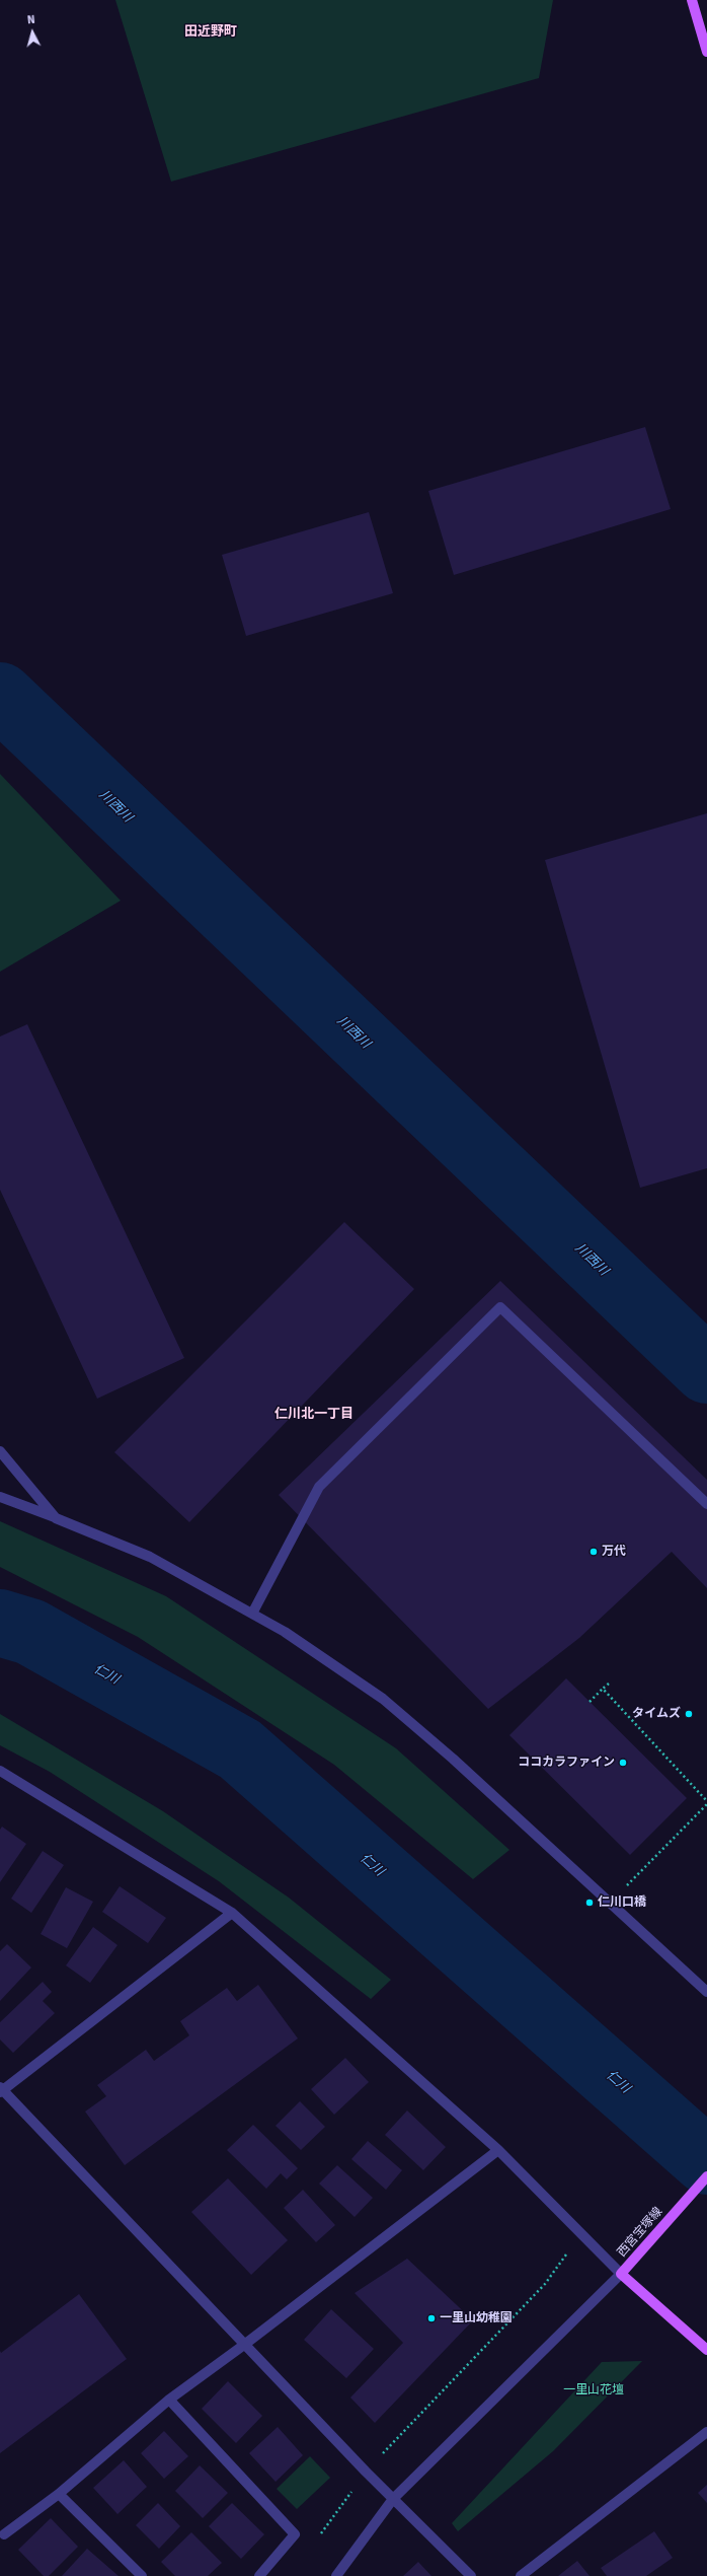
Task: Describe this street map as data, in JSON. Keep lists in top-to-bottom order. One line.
{"streets":{"main road":["西宮宝塚線"]},"districts":["田近野町","仁川北一丁目"],"water":["川西川","仁川"],"parks":["一里山花壇"],"places":["万代","タイムズ","ココカラファイン","仁川口橋","一里山幼稚園"],"north":"top"}
